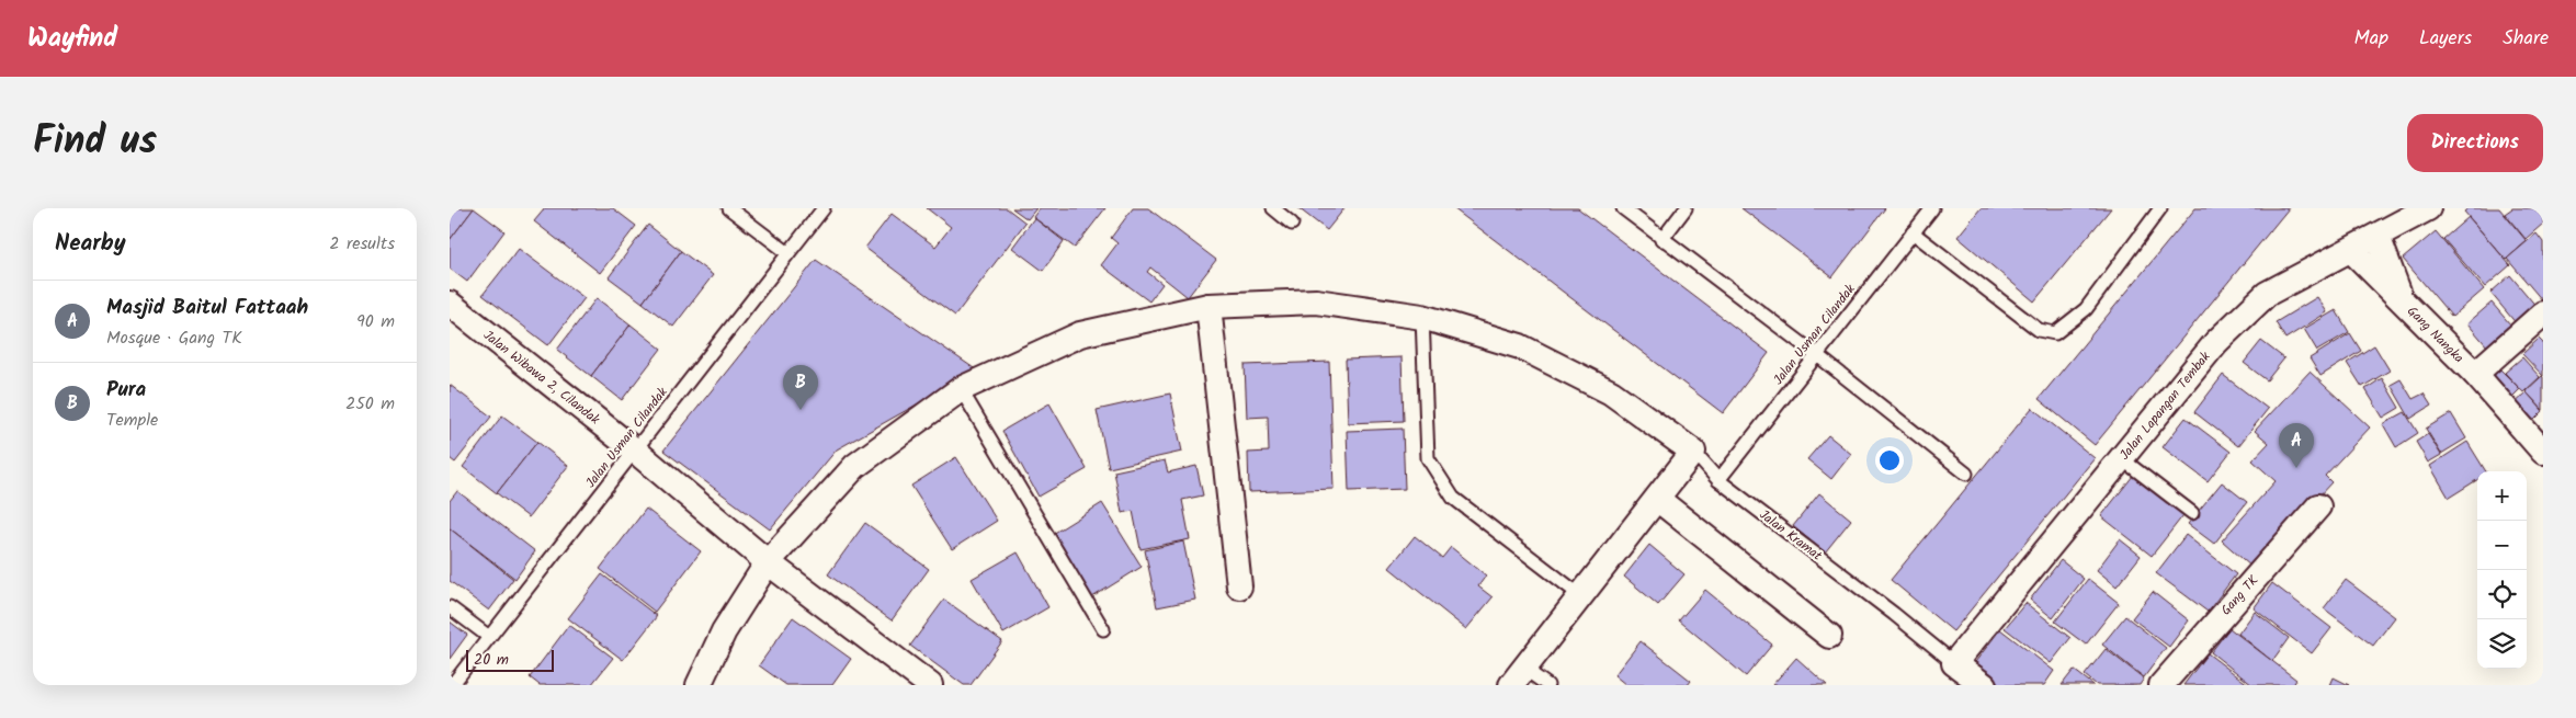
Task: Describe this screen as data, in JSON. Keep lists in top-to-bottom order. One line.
{"streets":{"street":["Gang Nangka","Jalan Wibawa 2, Cilandak","Jalan Lapangan Tembak","Gang TK"],"lane":["Jalan Usman Cilandak","Jalan Kramat"]},"crossings":[["Jalan Usman Cilandak","Jalan Wibawa 2, Cilandak"],["Jalan Usman Cilandak","Jalan Kramat"],["Gang Nangka","Jalan Lapangan Tembak"],["Jalan Lapangan Tembak","Jalan Kramat"]],"scale_bar":"20 m","page":{"header":"Wayfind","nav":["Map","Layers","Share"],"title":"Find us","buttons":"Directions","heading":["Nearby","2 results"],"list":[{"mark":"A","name":"Masjid Baitul Fattaah","note":"Mosque · Gang TK","value":"90 m"},{"mark":"B","name":"Pura","note":"Temple","value":"250 m"}],"pins":["B","A"],"map_buttons":["+","−"],"scale":"20 m"}}
